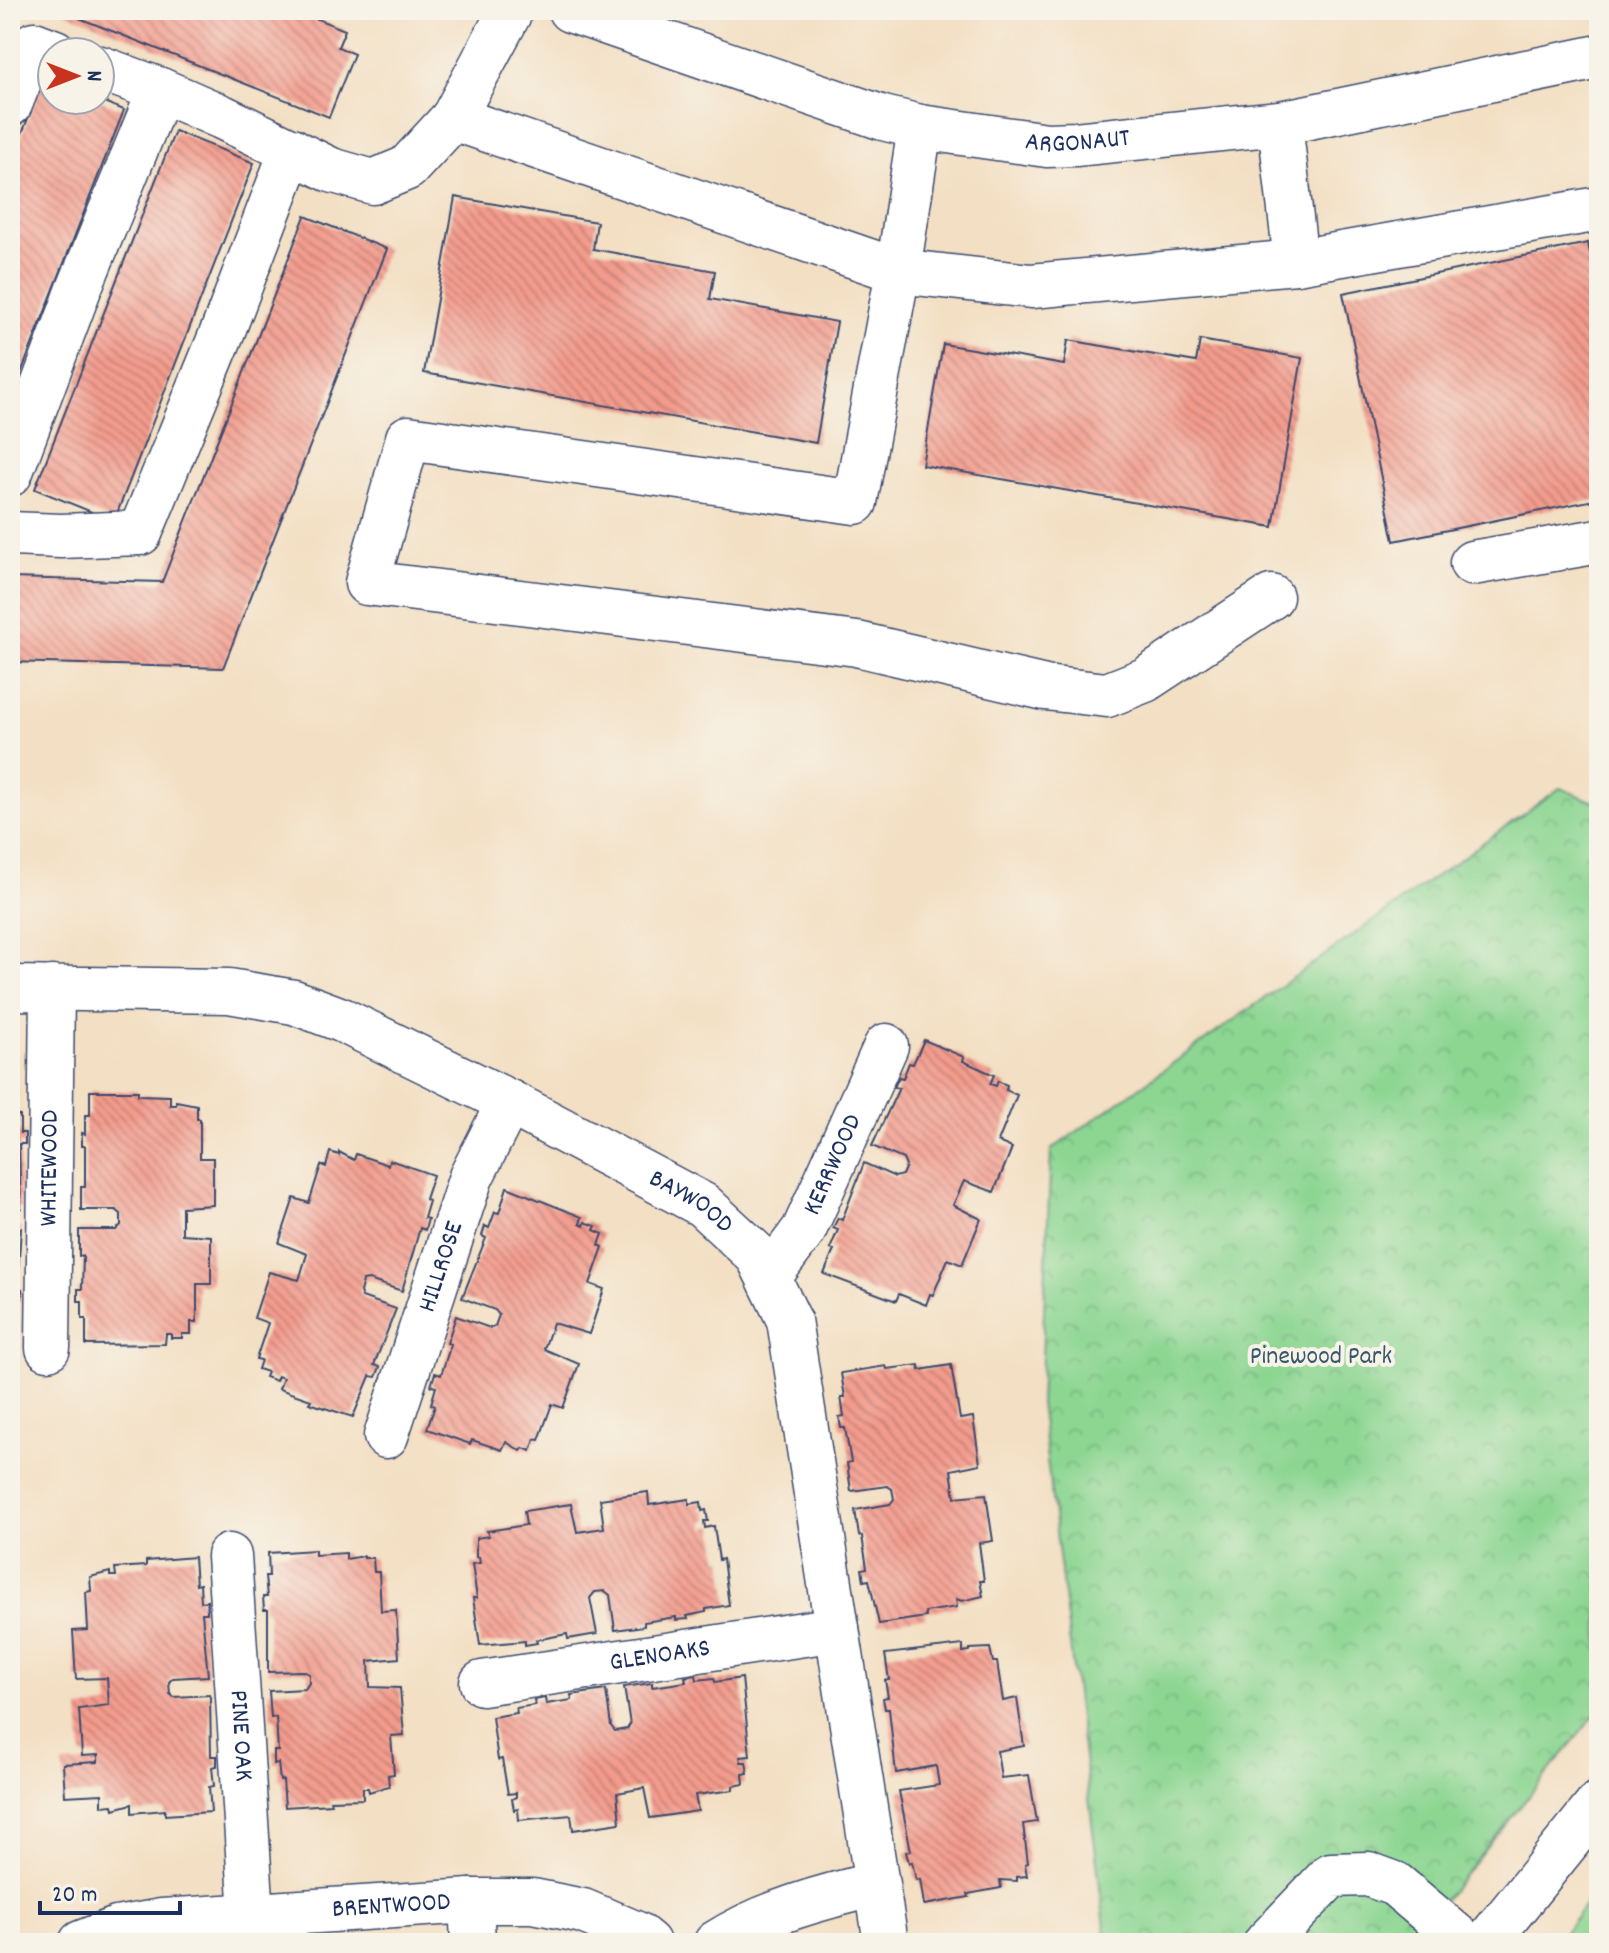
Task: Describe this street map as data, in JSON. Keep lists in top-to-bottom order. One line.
{"streets":{"street":["ARGONAUT","KERRWOOD","WHITEWOOD","BAYWOOD","HILLROSE","GLENOAKS","PINE OAK","BRENTWOOD"]},"crossings":[["KERRWOOD","BAYWOOD"],["WHITEWOOD","BAYWOOD"],["BAYWOOD","HILLROSE"],["BAYWOOD","GLENOAKS"],["PINE OAK","BRENTWOOD"]],"parks":["Pinewood Park"],"scale_bar":"20 m","north":"right"}
